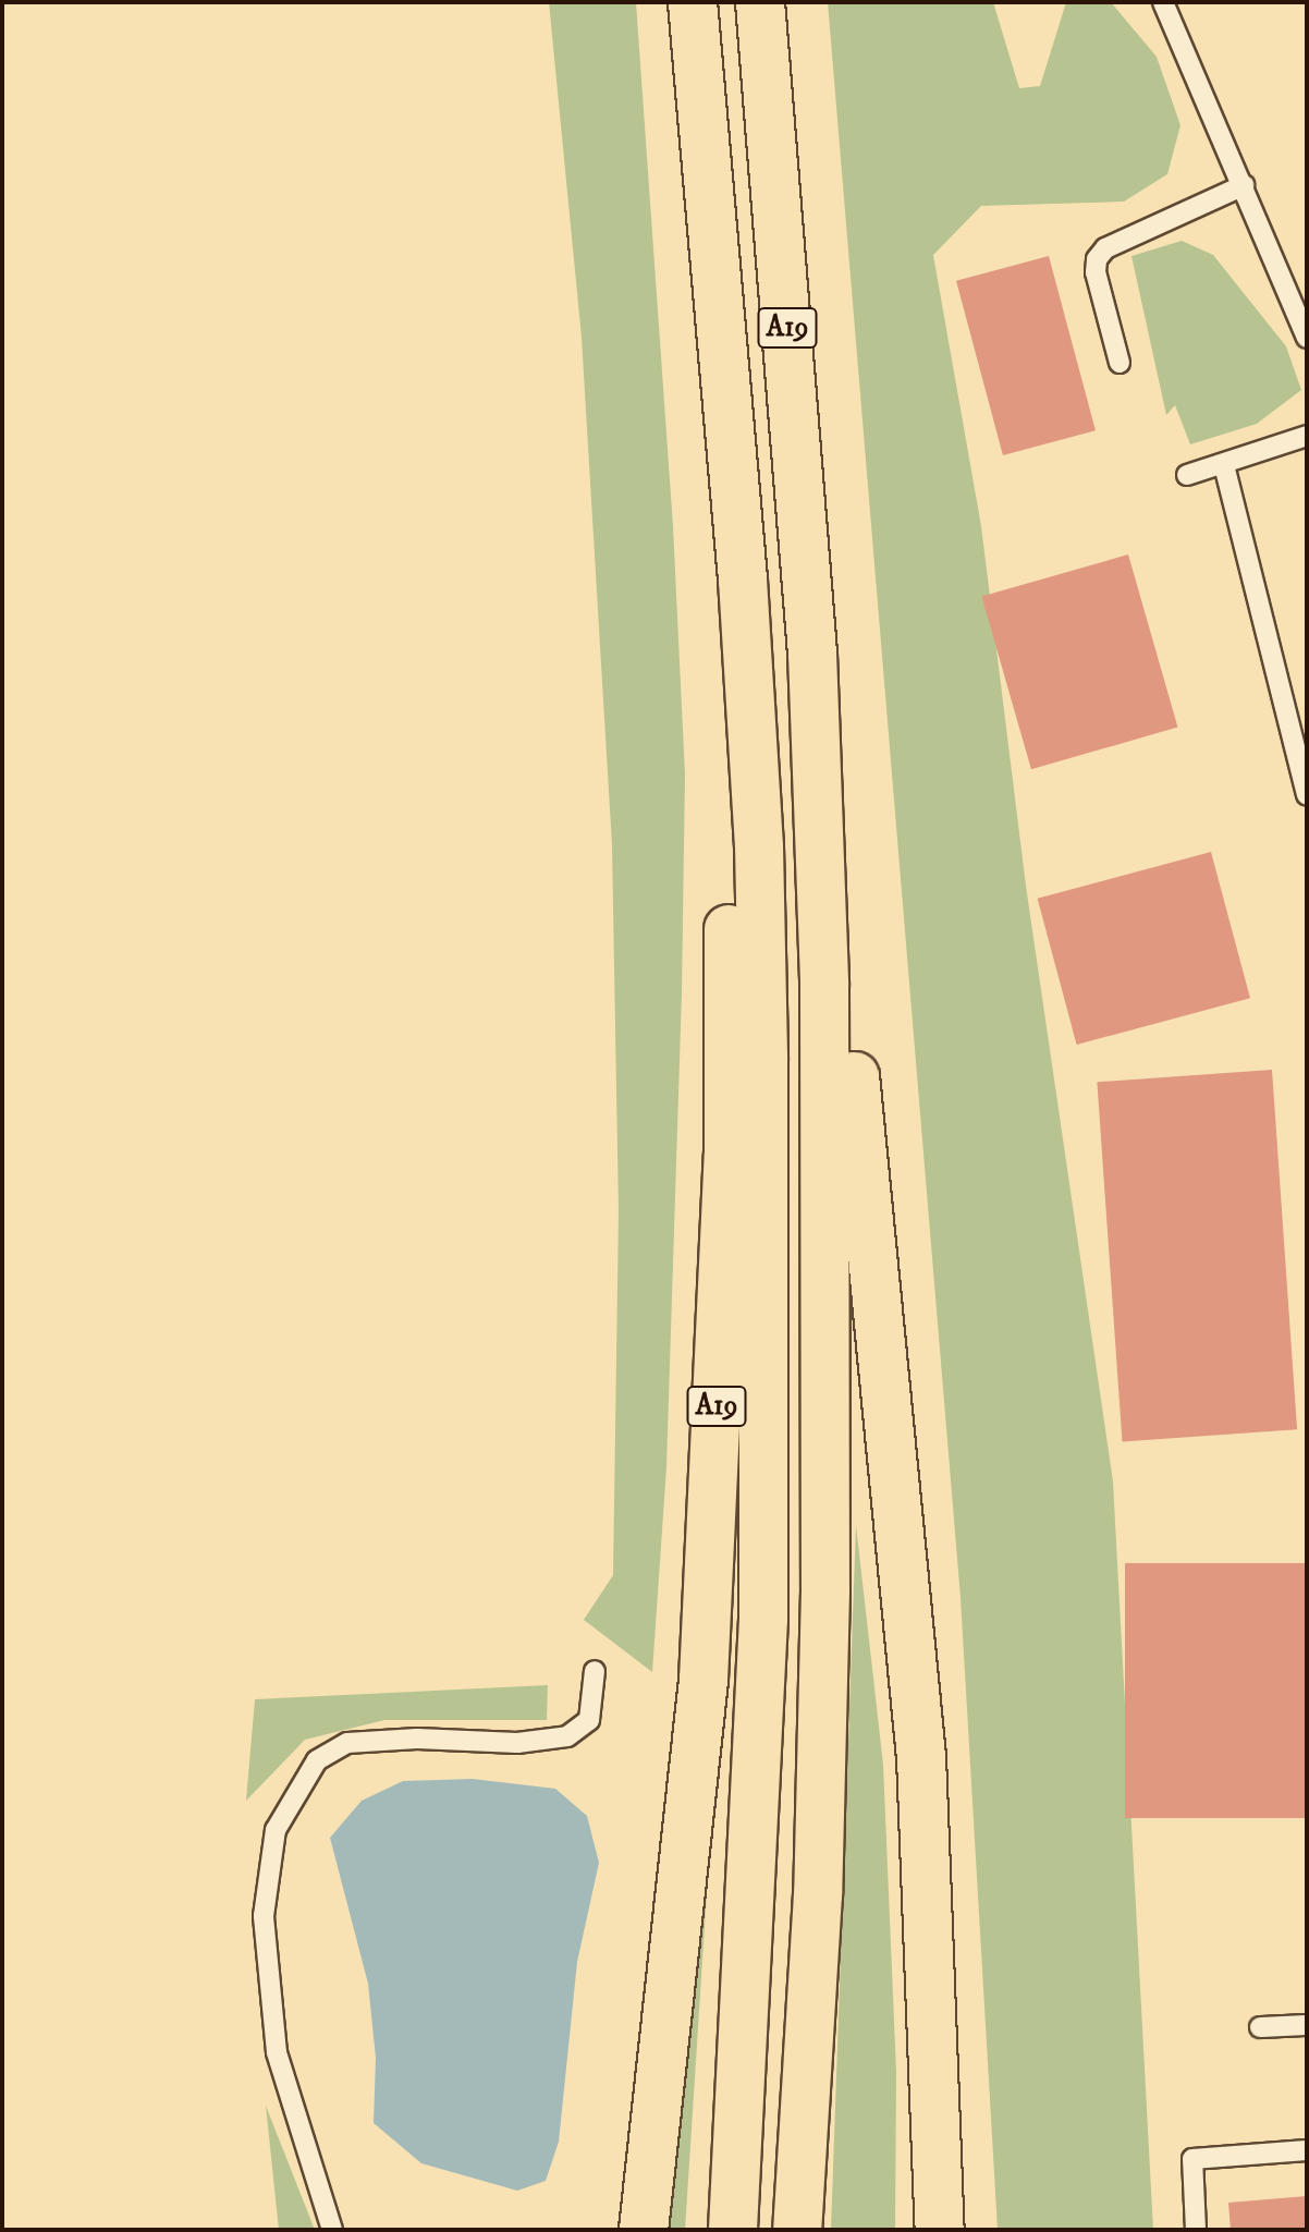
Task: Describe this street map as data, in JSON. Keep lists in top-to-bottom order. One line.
{"streets":{"highway":["A19"]}}
